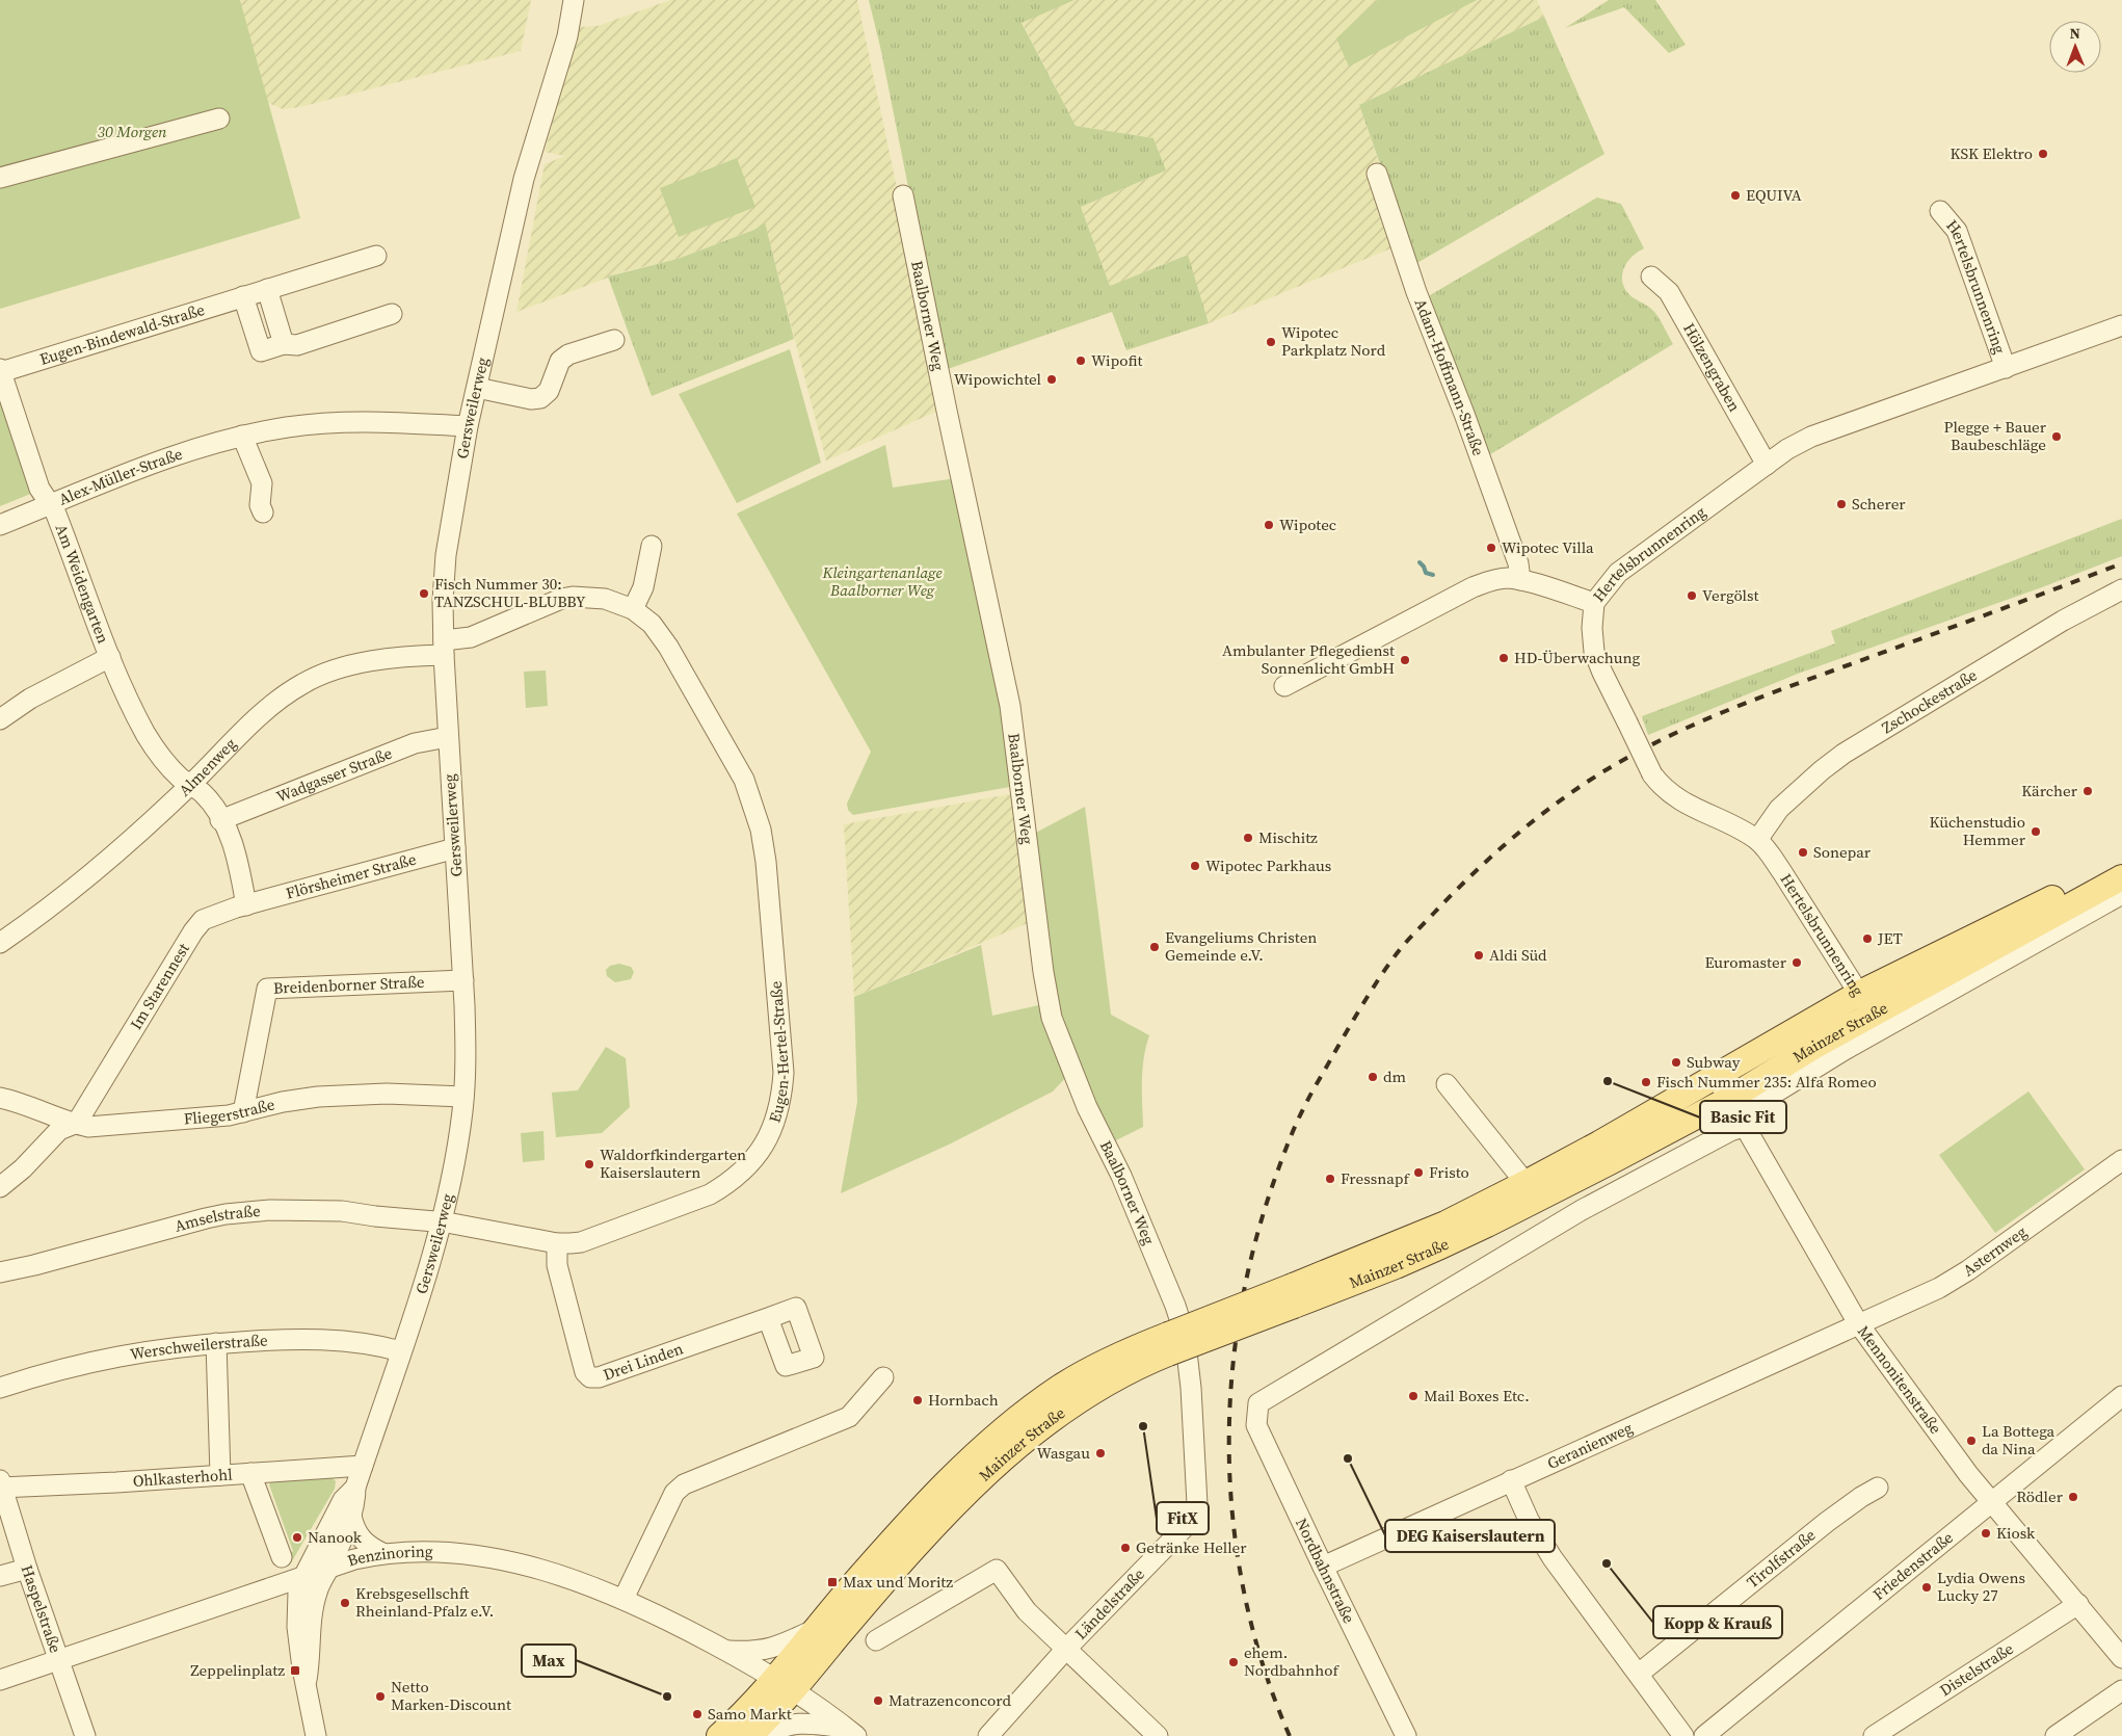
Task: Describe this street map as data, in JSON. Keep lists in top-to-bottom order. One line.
{"streets":{"main road":["Mainzer Straße"],"street":["Hertelsbrunnenring","Baalborner Weg","Eugen-Bindewald-Straße","Hölzengraben","Adam-Hoffmann-Straße","Gersweilerweg","Alex-Müller-Straße","Am Weidengarten","Zschockestraße","Almenweg","Wadgasser Straße","Flörsheimer Straße","Im Starennest","Breidenborner Straße","Eugen-Hertel-Straße","Fliegerstraße","Amselstraße","Asternweg","Werschweilerstraße","Drei Linden","Mennonitenstraße","Geranienweg","Ohlkasterhohl","Benzinoring","Tirolfstraße","Friedenstraße","Nordbahnstraße","Ländelstraße","Haspelstraße","Distelstraße"]},"crossings":[["Hertelsbrunnenring","Hölzengraben"],["Hertelsbrunnenring","Zschockestraße"],["Hertelsbrunnenring","Mainzer Straße"],["Baalborner Weg","Mainzer Straße"],["Baalborner Weg","Ländelstraße"],["Eugen-Bindewald-Straße","Am Weidengarten"],["Gersweilerweg","Alex-Müller-Straße"],["Gersweilerweg","Almenweg"],["Gersweilerweg","Wadgasser Straße"],["Gersweilerweg","Flörsheimer Straße"],["Gersweilerweg","Breidenborner Straße"],["Gersweilerweg","Eugen-Hertel-Straße"],["Gersweilerweg","Fliegerstraße"],["Gersweilerweg","Amselstraße"],["Gersweilerweg","Werschweilerstraße"],["Gersweilerweg","Ohlkasterhohl"],["Gersweilerweg","Benzinoring"],["Alex-Müller-Straße","Am Weidengarten"],["Am Weidengarten","Almenweg"],["Almenweg","Eugen-Hertel-Straße"],["Flörsheimer Straße","Im Starennest"],["Im Starennest","Fliegerstraße"],["Breidenborner Straße","Fliegerstraße"],["Mainzer Straße","Mennonitenstraße"],["Mainzer Straße","Benzinoring"],["Mainzer Straße","Ländelstraße"],["Eugen-Hertel-Straße","Amselstraße"],["Eugen-Hertel-Straße","Drei Linden"],["Asternweg","Mennonitenstraße"],["Asternweg","Geranienweg"],["Mennonitenstraße","Geranienweg"],["Mennonitenstraße","Friedenstraße"],["Mennonitenstraße","Nordbahnstraße"],["Mennonitenstraße","Distelstraße"],["Geranienweg","Nordbahnstraße"],["Ohlkasterhohl","Haspelstraße"],["Benzinoring","Haspelstraße"]],"parks":["30 Morgen","Kleingartenanlage Baalborner Weg"],"places":{"other":["KSK Elektro","EQUIVA","Wipotec Parkplatz Nord","Wipofit","Wipowichtel","Plegge + Bauer Baubeschläge","Scherer","Wipotec","Wipotec Villa","Fisch Nummer 30: TANZSCHUL-BLUBBY","Vergölst","HD-Überwachung","Ambulanter Pflegedienst Sonnenlicht GmbH","Kärcher","Küchenstudio Hemmer","Mischitz","Sonepar","Wipotec Parkhaus","JET","Evangeliums Christen Gemeinde e.V.","Aldi Süd","Euromaster","Subway","dm","Basic Fit","Fisch Nummer 235: Alfa Romeo","Waldorfkindergarten Kaiserslautern","Fristo","Fressnapf","Mail Boxes Etc.","Hornbach","FitX","La Bottega da Nina","Wasgau","DEG Kaiserslautern","Rödler","Kiosk","Nanook","Getränke Heller","Kopp & Krauß","Lydia Owens Lucky 27","Krebsgesellschft Rheinland-Pfalz e.V.","ehem. Nordbahnhof","Netto Marken-Discount","Max","Matrazenconcord","Samo Markt"],"transit":["Max und Moritz","Zeppelinplatz"]},"north":"top"}
